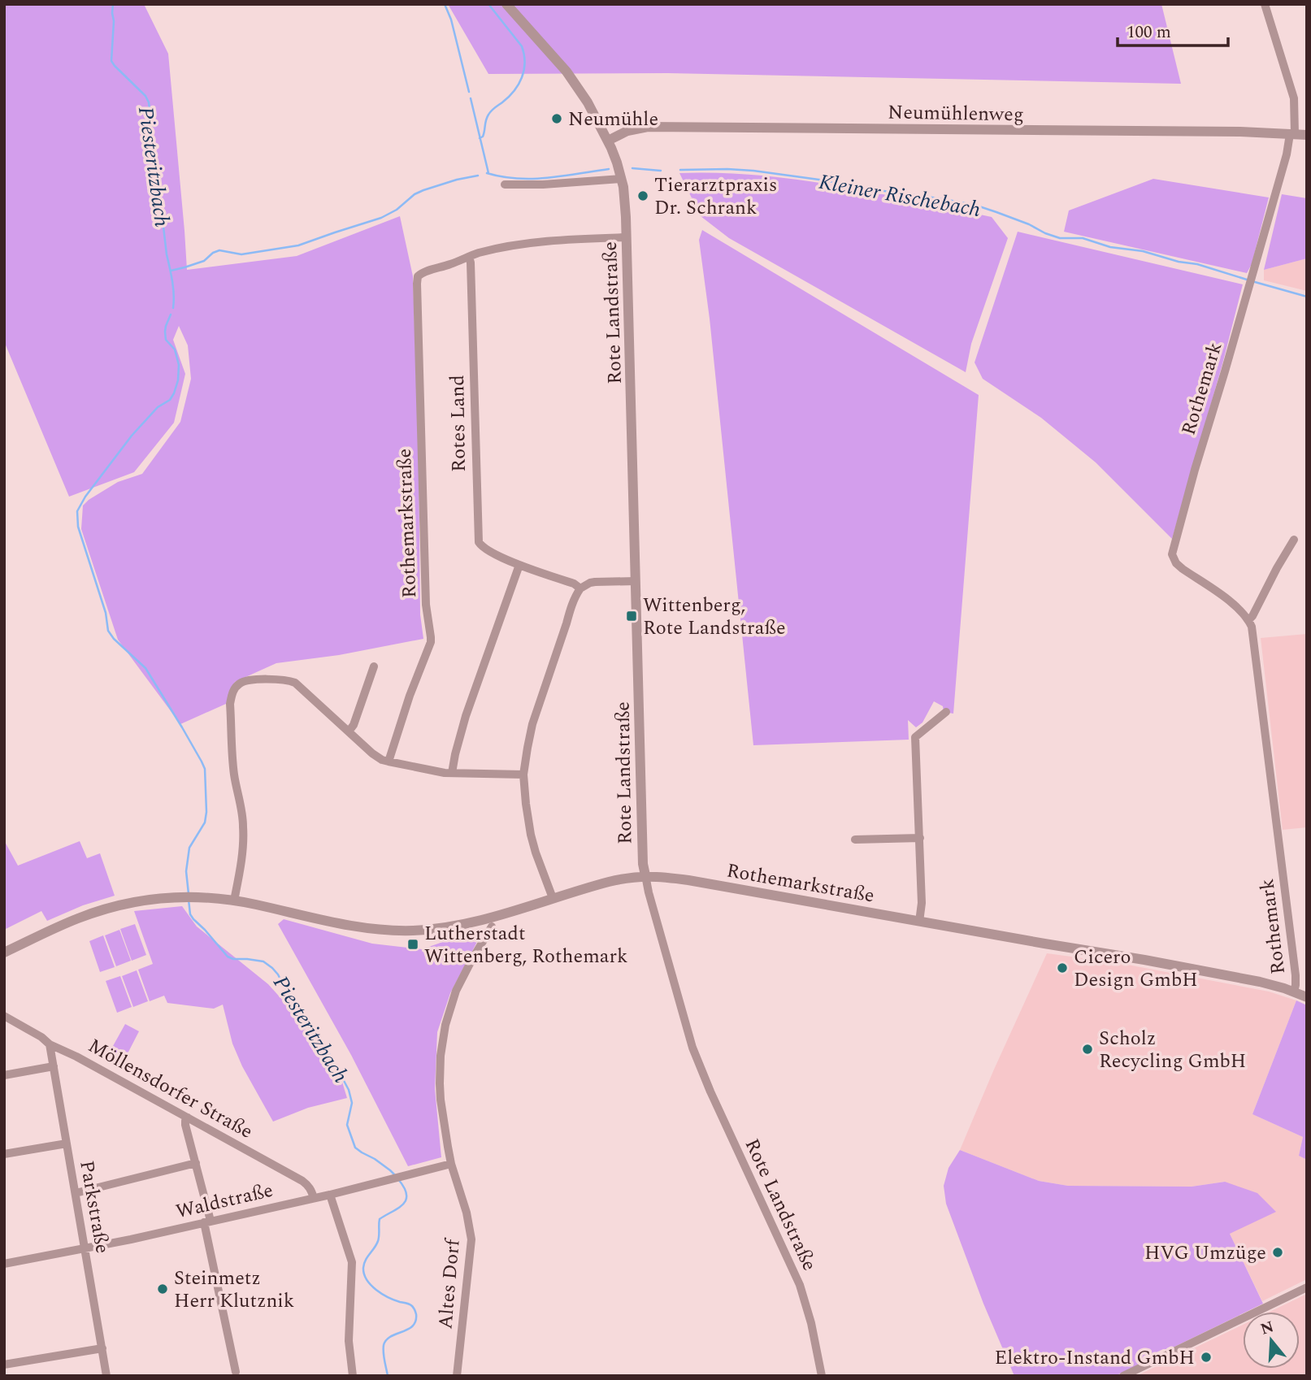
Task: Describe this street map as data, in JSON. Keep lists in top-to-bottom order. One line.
{"streets":{"street":["Neumühlenweg","Rote Landstraße","Rothemark","Rotes Land","Rothemarkstraße","Möllensdorfer Straße","Waldstraße","Parkstraße","Altes Dorf"]},"crossings":[["Neumühlenweg","Rote Landstraße"],["Neumühlenweg","Rothemark"],["Rote Landstraße","Rothemarkstraße"],["Rothemark","Rothemarkstraße"],["Rotes Land","Rothemarkstraße"],["Möllensdorfer Straße","Waldstraße"],["Möllensdorfer Straße","Parkstraße"],["Waldstraße","Parkstraße"],["Waldstraße","Altes Dorf"]],"water":["Piesteritzbach","Kleiner Rischebach"],"places":{"other":["Neumühle","Tierarztpraxis Dr. Schrank","Cicero Design GmbH","Scholz Recycling GmbH","HVG Umzüge","Steinmetz Herr Klutznik","Elektro-Instand GmbH"],"transit":["Wittenberg, Rote Landstraße","Lutherstadt Wittenberg, Rothemark"]},"scale_bar":"100 m","north":"top"}
